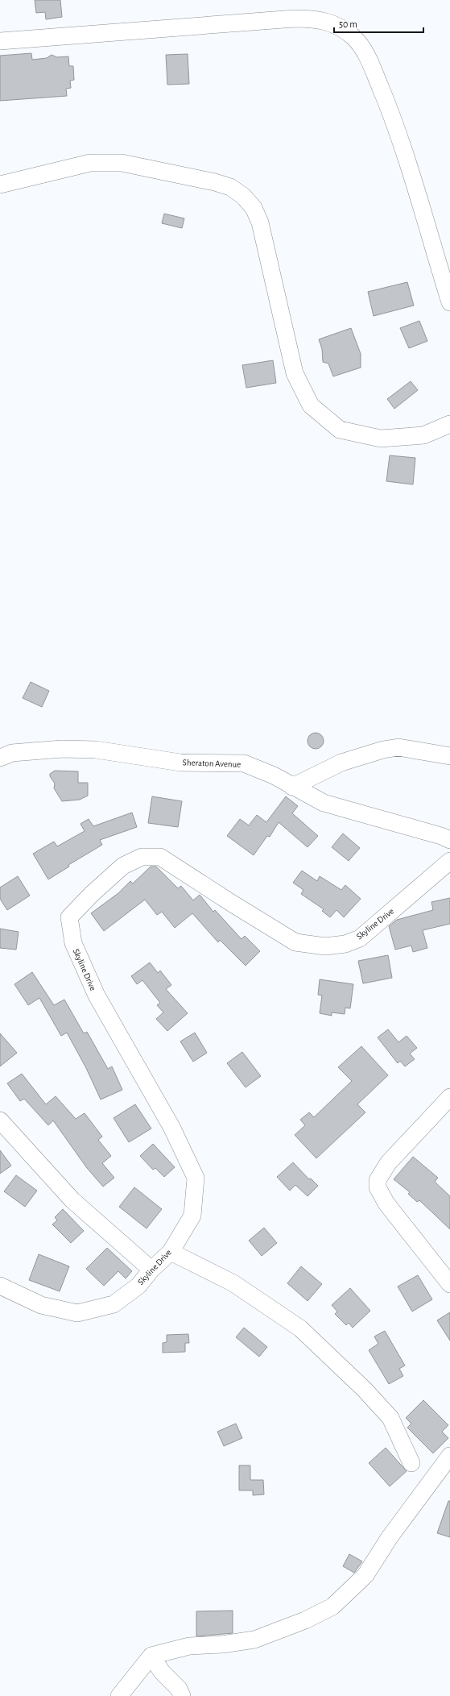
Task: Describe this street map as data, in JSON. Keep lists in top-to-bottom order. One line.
{"streets":{"street":["Sheraton Avenue","Skyline Drive"]},"scale_bar":"50 m"}
